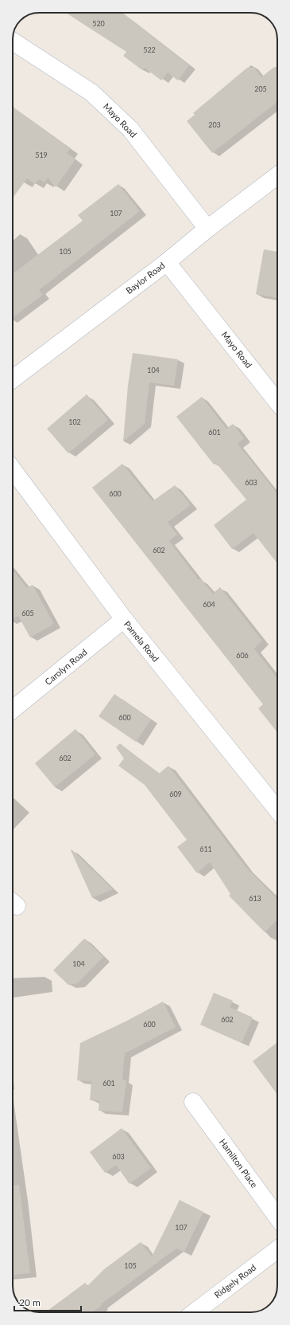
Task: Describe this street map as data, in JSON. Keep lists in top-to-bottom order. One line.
{"streets":{"street":["Mayo Road","Baylor Road","Pamela Road","Carolyn Road","Hamilton Place","Ridgely Road"]},"crossings":[["Mayo Road","Baylor Road"],["Pamela Road","Carolyn Road"]],"house_numbers":["520","522","205","203","519","107","105","104","102","601","603","600","602","604","605","606","600","602","609","611","613","104","602","600","601","603","107","105"],"scale_bar":"20 m"}
